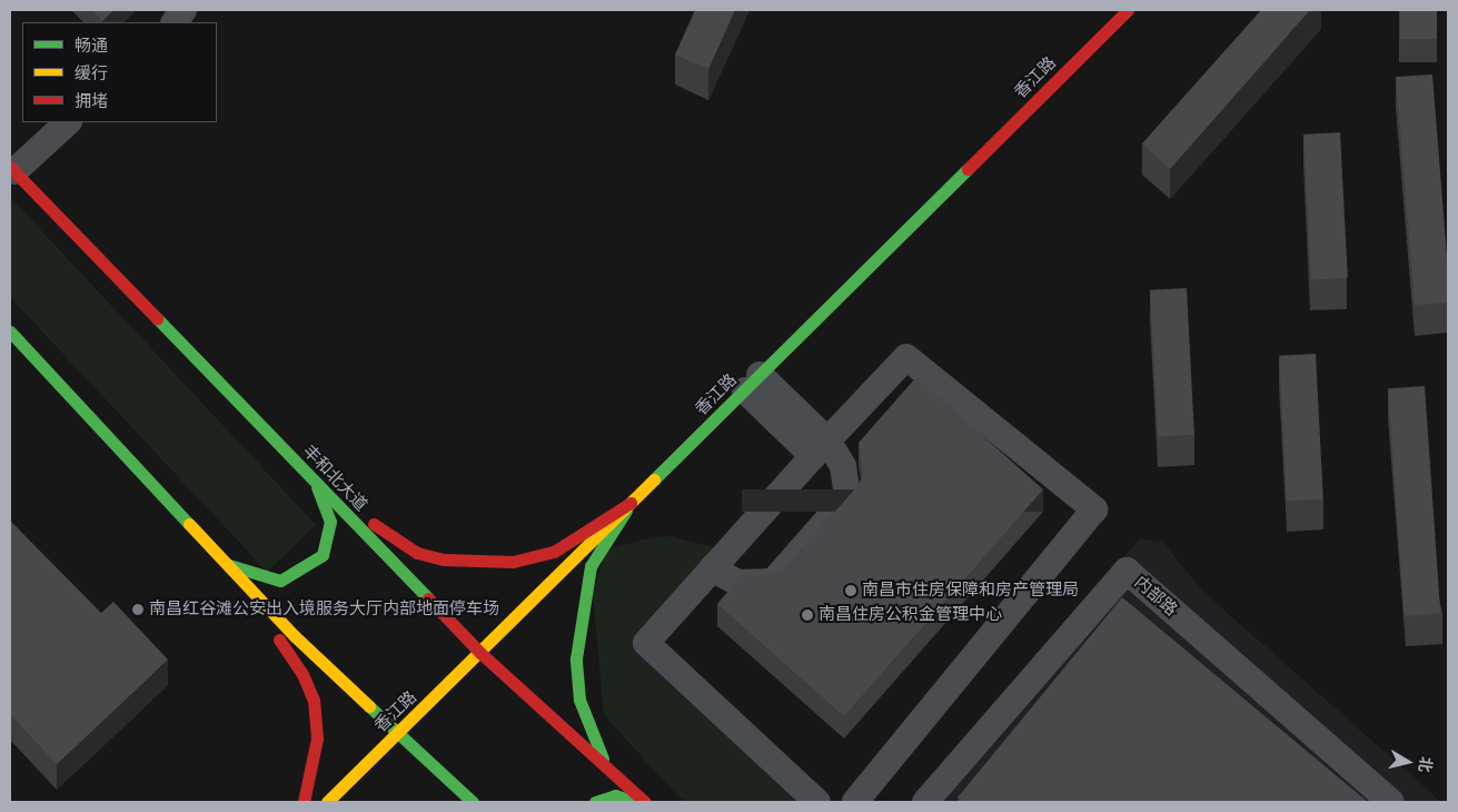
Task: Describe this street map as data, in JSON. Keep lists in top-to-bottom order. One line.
{"streets":{"main road":["香江路","丰和北大道"],"street":["内部路"]},"crossings":[["香江路","丰和北大道"]],"places":["南昌市住房保障和房产管理局","南昌红谷滩公安出入境服务大厅内部地面停车场","南昌住房公积金管理中心"],"legend":["畅通","缓行","拥堵"],"north":"right"}
